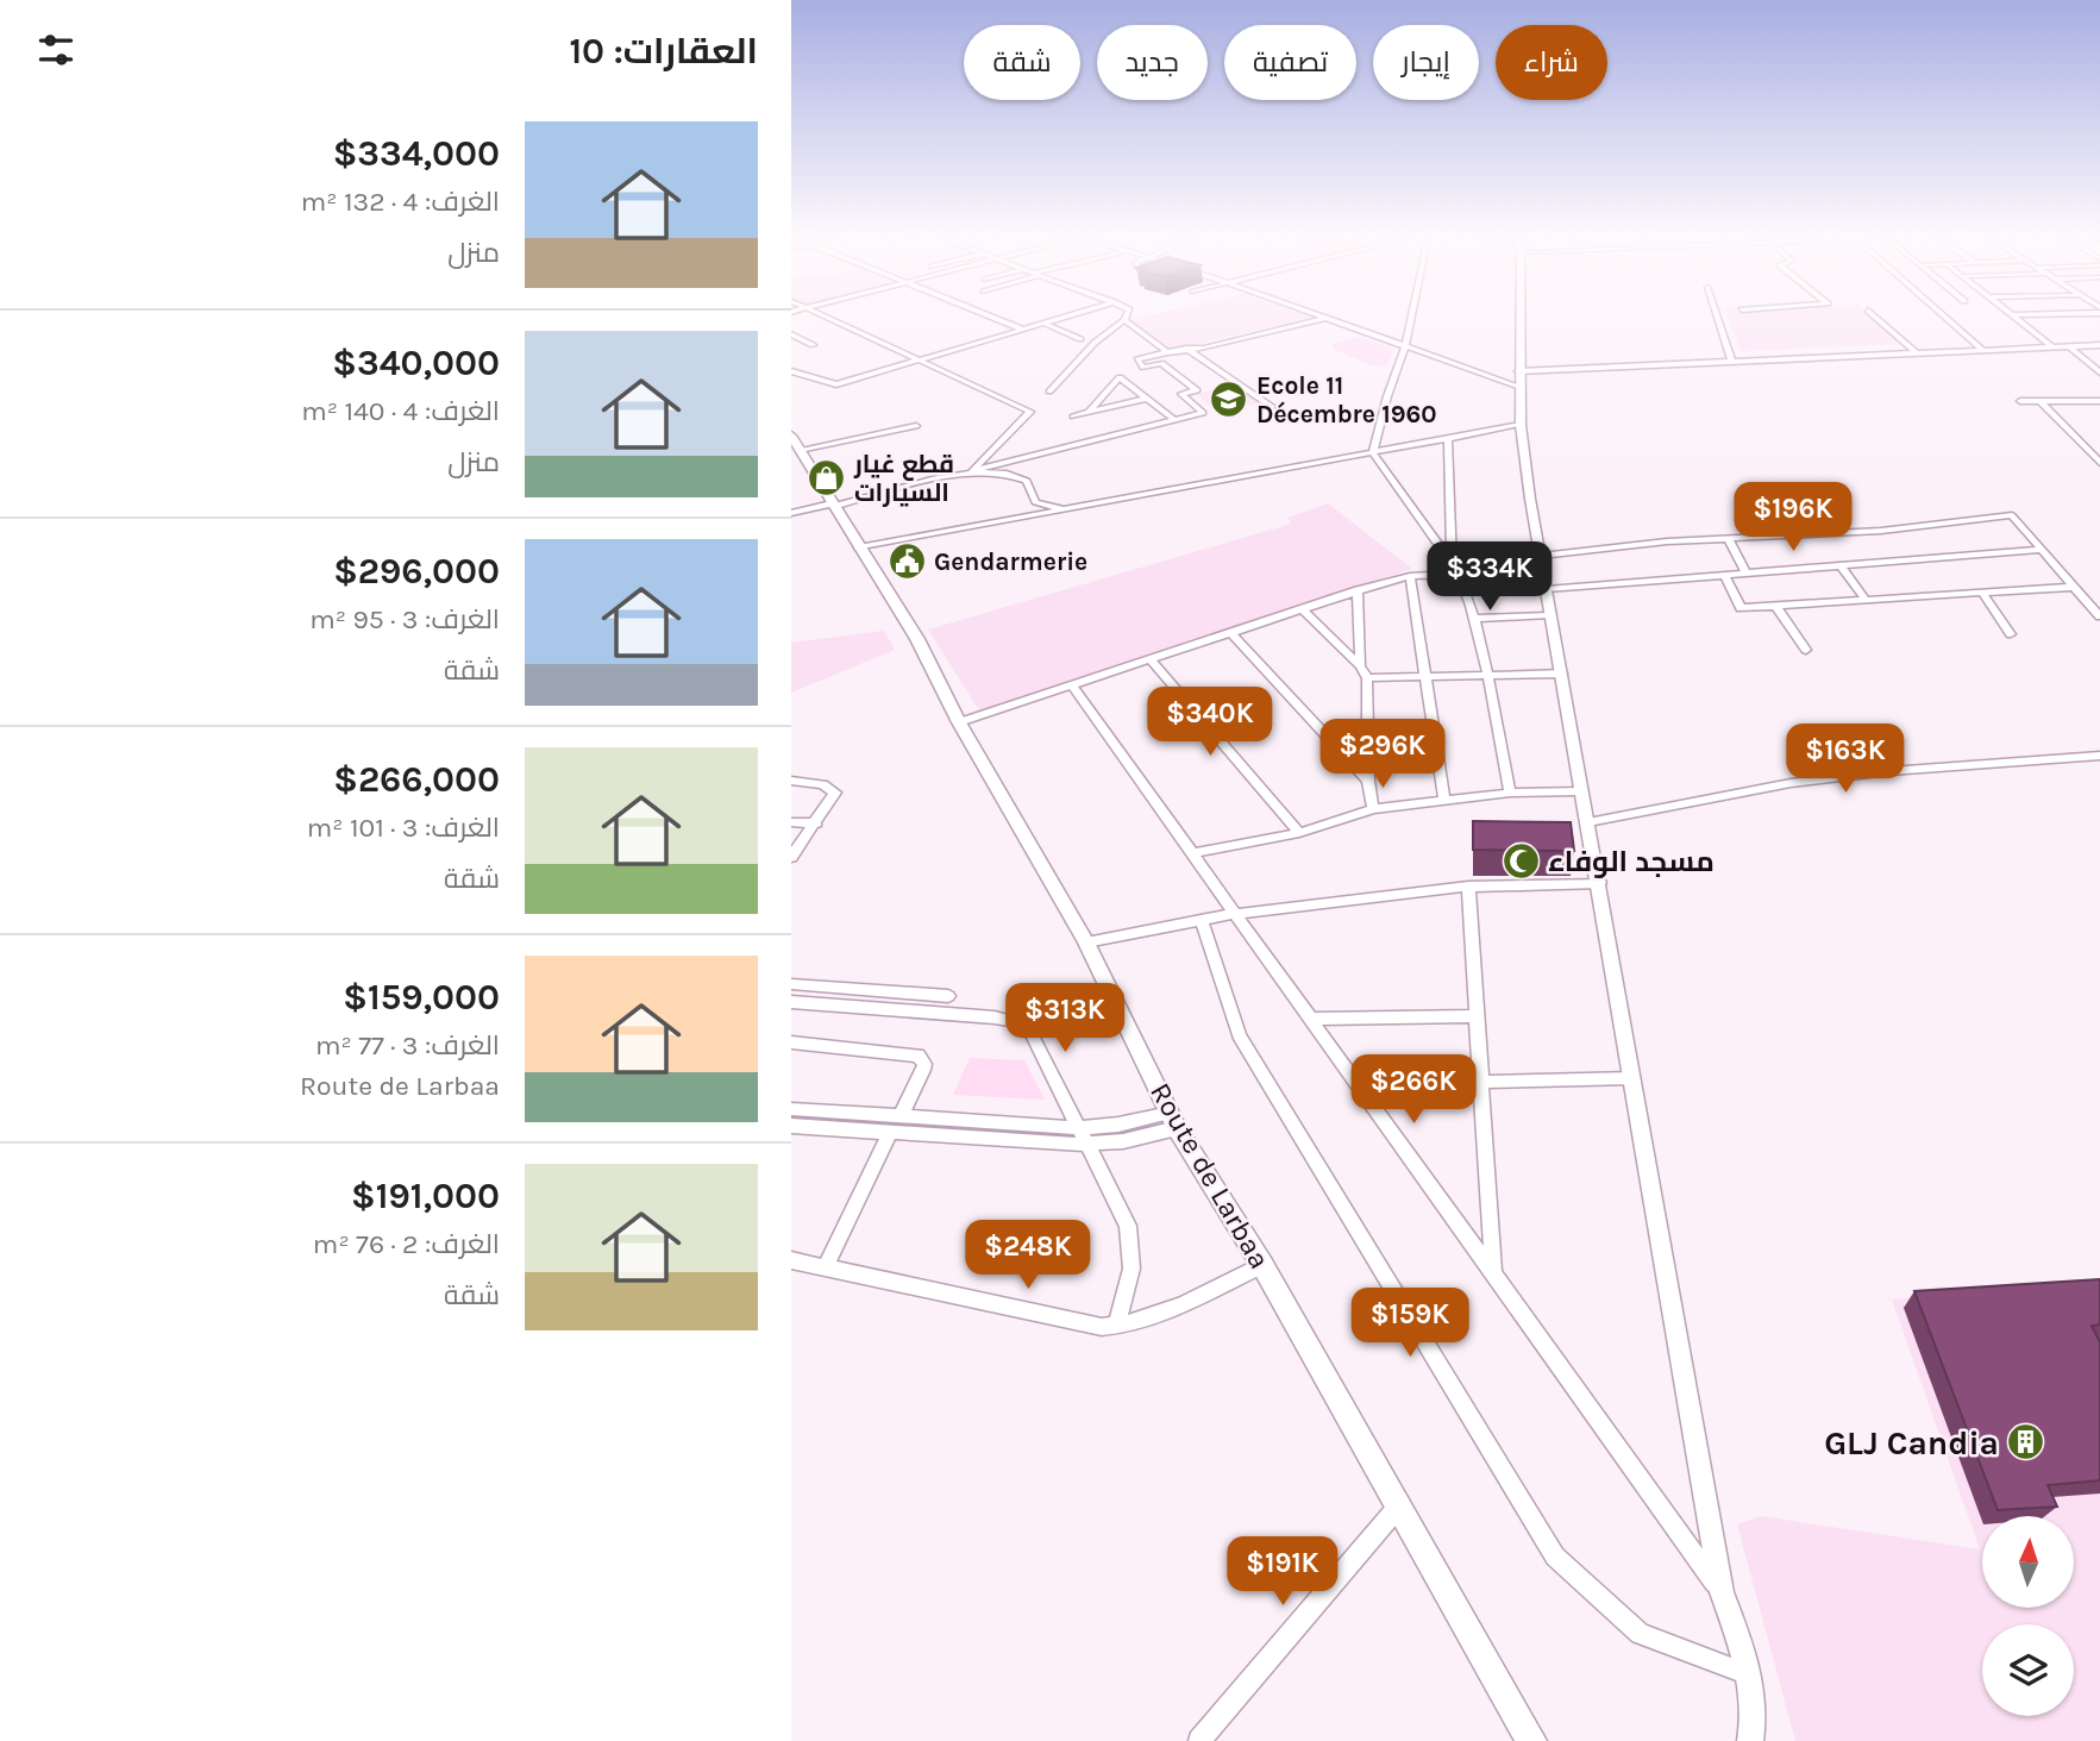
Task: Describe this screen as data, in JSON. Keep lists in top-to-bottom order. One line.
{"streets":{"main road":["Route de Larbaa"]},"places":{"school or university":["Ecole 11 Décembre 1960"],"shop":["قطع غيار السيارات"],"public building":["Gendarmerie"],"mosque":["مسجد الوفاء"],"building":["GLJ Candia"]},"north":"top","page":{"heading":"العقارات: 10","chip":["شراء","إيجار","تصفية","جديد","شقة"],"list":[{"name":"$334,000","note":"الغرف: 4 · 132 m² · منزل"},{"name":"$340,000","note":"الغرف: 4 · 140 m² · منزل"},{"name":"$296,000","note":"الغرف: 3 · 95 m² · شقة"},{"name":"$266,000","note":"الغرف: 3 · 101 m² · شقة"},{"name":"$159,000","note":"الغرف: 3 · 77 m² · Route de Larbaa"},{"name":"$191,000","note":"الغرف: 2 · 76 m² · شقة"}],"price":["$196K","$334K","$340K","$296K","$163K","$313K","$266K","$248K","$159K","$191K"]}}
